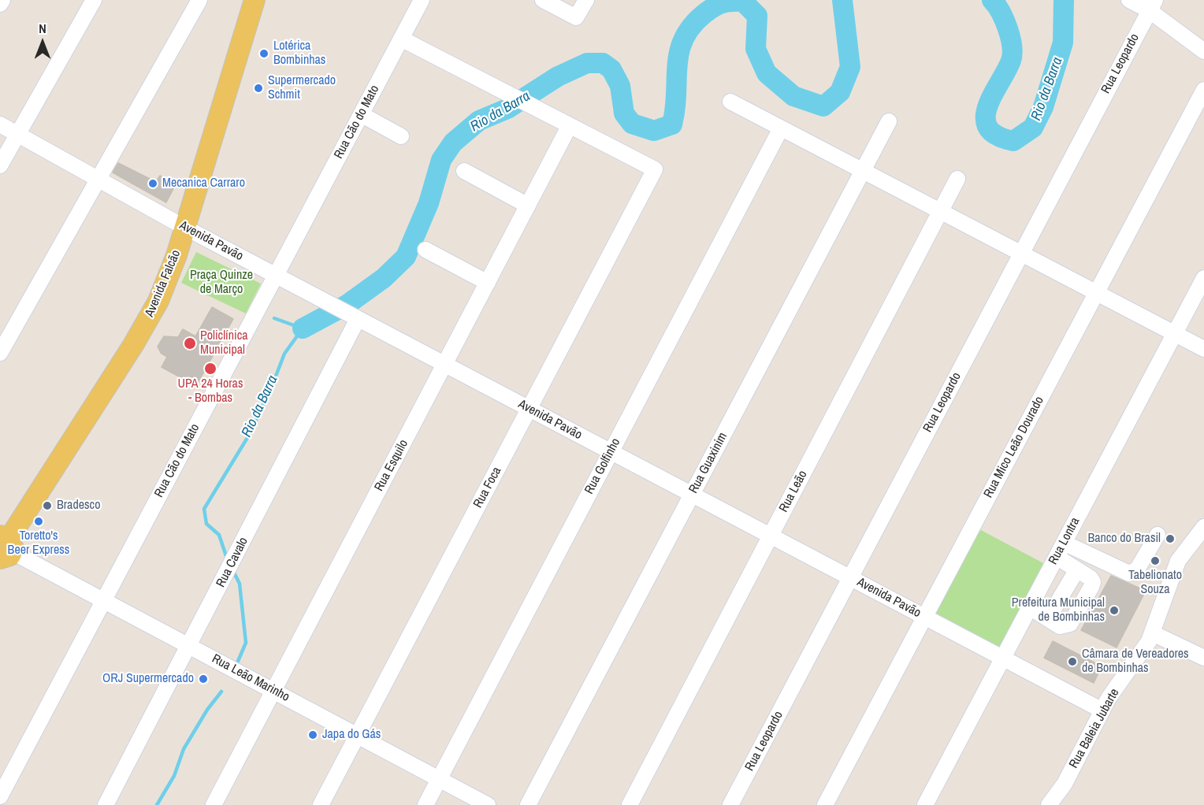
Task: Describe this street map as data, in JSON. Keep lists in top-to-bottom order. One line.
{"streets":{"main road":["Avenida Falcão"],"street":["Rua Leopardo","Rua Cão do Mato","Avenida Pavão","Rua Mico Leão Dourado","Rua Guaxinim","Rua Esquilo","Rua Golfinho","Rua Foca","Rua Leão","Rua Lontra","Rua Cavalo","Rua Leão Marinho","Rua Baleia Jubarte"]},"crossings":[["Rua Leopardo","Avenida Pavão"],["Rua Cão do Mato","Avenida Pavão"],["Rua Cão do Mato","Rua Leão Marinho"],["Avenida Pavão","Avenida Falcão"],["Avenida Pavão","Rua Mico Leão Dourado"],["Avenida Pavão","Rua Guaxinim"],["Avenida Pavão","Rua Esquilo"],["Avenida Pavão","Rua Golfinho"],["Avenida Pavão","Rua Foca"],["Avenida Pavão","Rua Leão"],["Avenida Pavão","Rua Lontra"],["Avenida Pavão","Rua Cavalo"],["Avenida Pavão","Rua Baleia Jubarte"],["Avenida Falcão","Rua Leão Marinho"],["Rua Esquilo","Rua Foca"],["Rua Esquilo","Rua Leão Marinho"],["Rua Golfinho","Rua Leão Marinho"],["Rua Foca","Rua Leão Marinho"],["Rua Cavalo","Rua Leão Marinho"]],"water":["Rio da Barra"],"parks":["Praça Quinze de Março"],"places":["Lotérica Bombinhas","Supermercado Schmit","Mecanica Carraro","Policlínica Municipal","UPA 24 Horas - Bombas","Bradesco","Toretto's Beer Express","Banco do Brasil","Tabelionato Souza","Prefeitura Municipal de Bombinhas","Câmara de Vereadores de Bombinhas","ORJ Supermercado","Japa do Gás"],"north":"top"}
